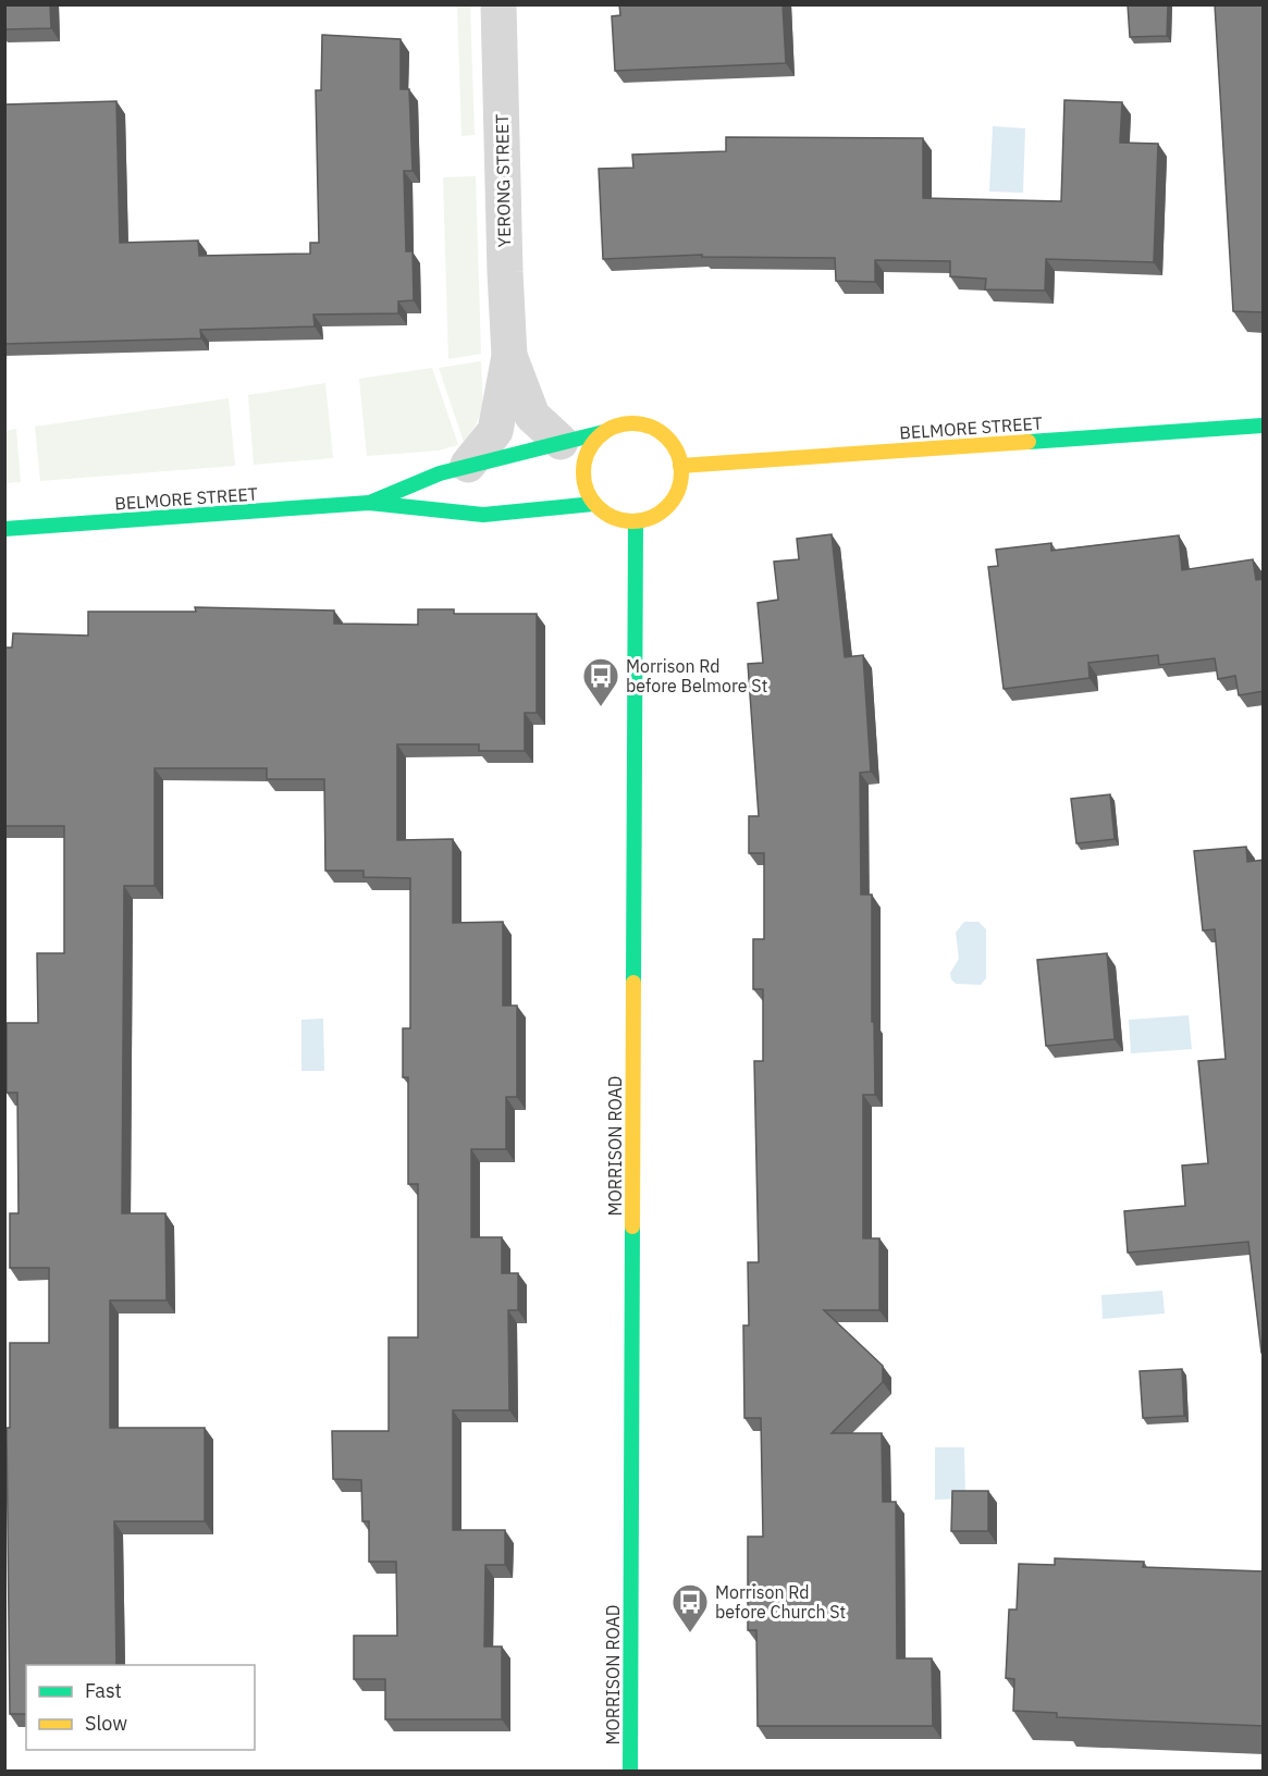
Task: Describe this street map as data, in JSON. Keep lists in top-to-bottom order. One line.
{"streets":{"street":["YERONG STREET","BELMORE STREET","MORRISON ROAD"]},"crossings":[["YERONG STREET","BELMORE STREET"],["BELMORE STREET","MORRISON ROAD"]],"places":{"bus stop":["Morrison Rd before Belmore St","Morrison Rd before Church St"]},"legend":["Fast","Slow"]}
